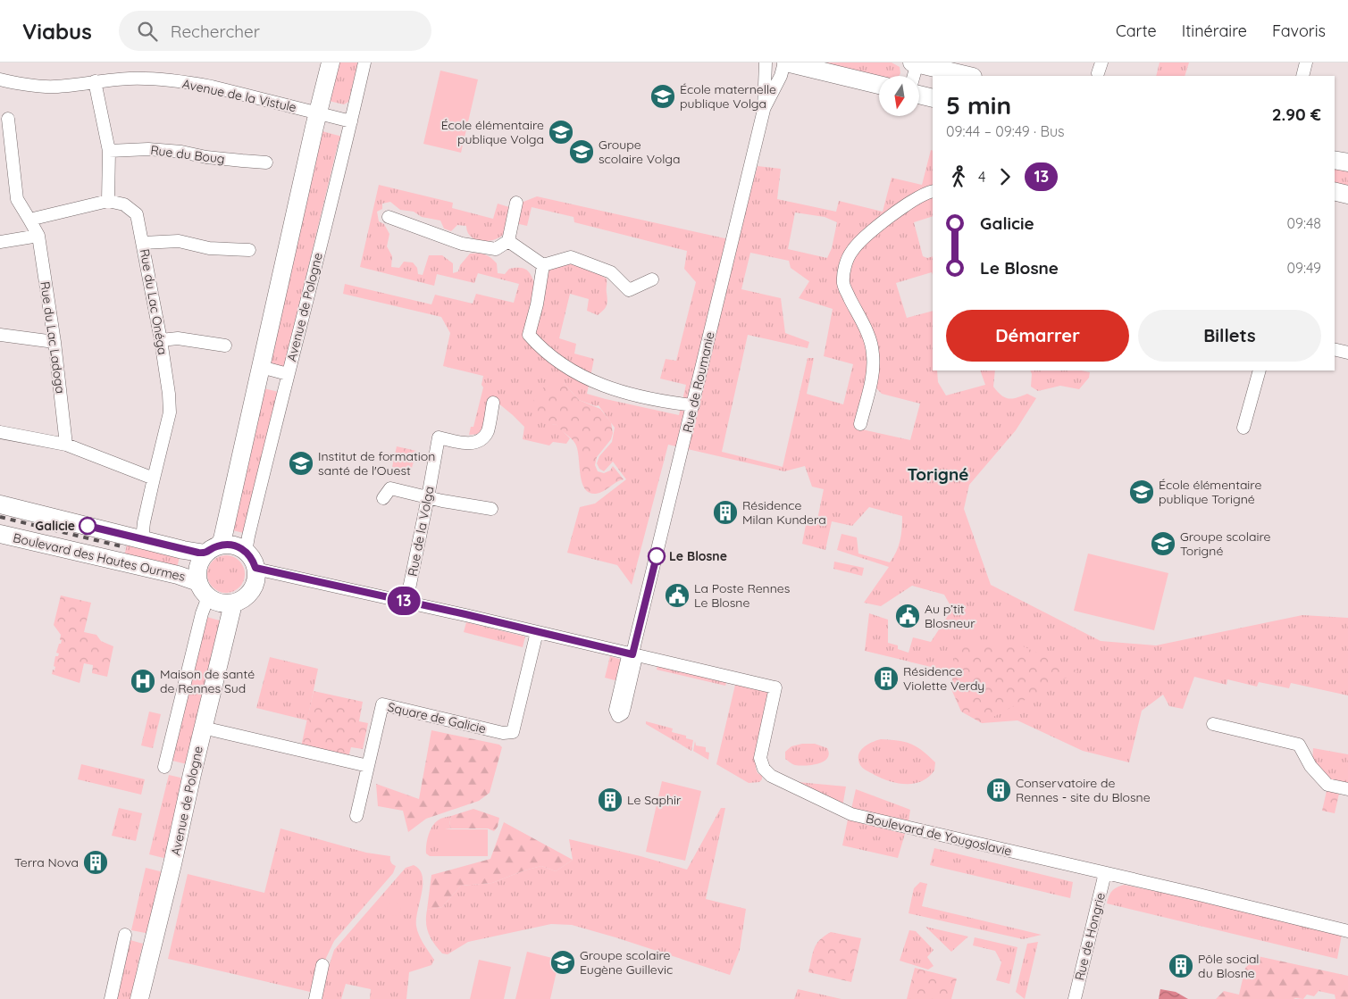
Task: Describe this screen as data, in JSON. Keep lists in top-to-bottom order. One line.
{"streets":{"street":["Avenue de la Vistule","Rue du Boug","Rue du Lac Onéga","Avenue de Pologne","Rue du Lac Ladoga","Rue de Roumanie","Rue de la Volga","Boulevard des Hautes Ourmes","Square de Galicie","Boulevard de Yougoslavie","Rue de Hongrie"]},"crossings":[["Avenue de la Vistule","Avenue de Pologne"],["Avenue de Pologne","Boulevard des Hautes Ourmes"],["Rue de Roumanie","Boulevard de Yougoslavie"],["Boulevard de Yougoslavie","Rue de Hongrie"]],"districts":["Torigné"],"places":{"school or university":["École maternelle publique Volga","École élémentaire publique Volga","Groupe scolaire Volga","Institut de formation santé de l'Ouest","École élémentaire publique Torigné","Groupe scolaire Torigné","Groupe scolaire Eugène Guillevic"],"building":["Résidence Milan Kundera","Résidence Violette Verdy","Conservatoire de Rennes - site du Blosne","Le Saphir","Terra Nova","Pôle social du Blosne"],"other":["Galicie","Le Blosne"],"public building":["La Poste Rennes Le Blosne","Au p’tit Blosneur"],"hospital":["Maison de santé de Rennes Sud"]},"lines":["bus line 13"],"north":"bottom","page":{"header":"Viabus","search":"Rechercher","nav":["Carte","Itinéraire","Favoris"],"on_map":"13","heading":["5 min","09:44 – 09:49 · Bus","2.90 €"],"legs":["4","13"],"list":[{"name":"Galicie","value":"09:48"},{"name":"Le Blosne","value":"09:49"}],"buttons":["Démarrer","Billets"]}}
